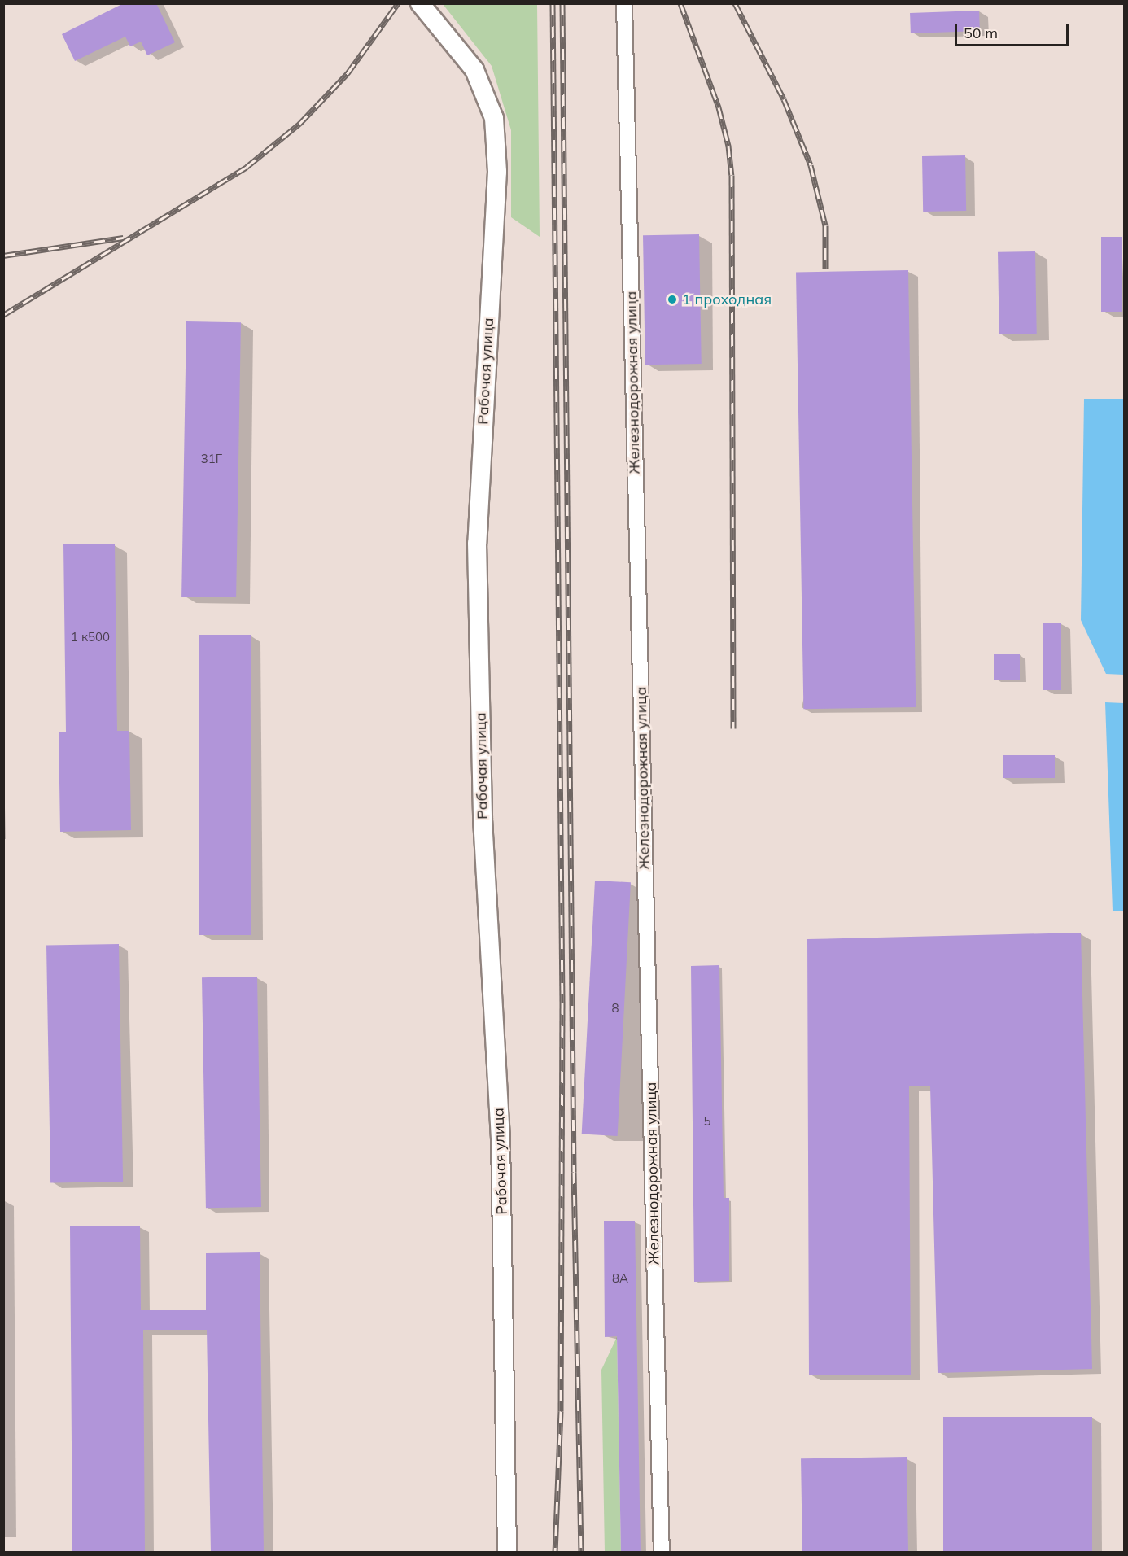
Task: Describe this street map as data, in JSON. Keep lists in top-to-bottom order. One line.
{"streets":{"street":["Рабочая улица","Железнодорожная улица"]},"places":["1 проходная"],"house_numbers":["31Г","1 к500","8","5","8А"],"scale_bar":"50 m"}
